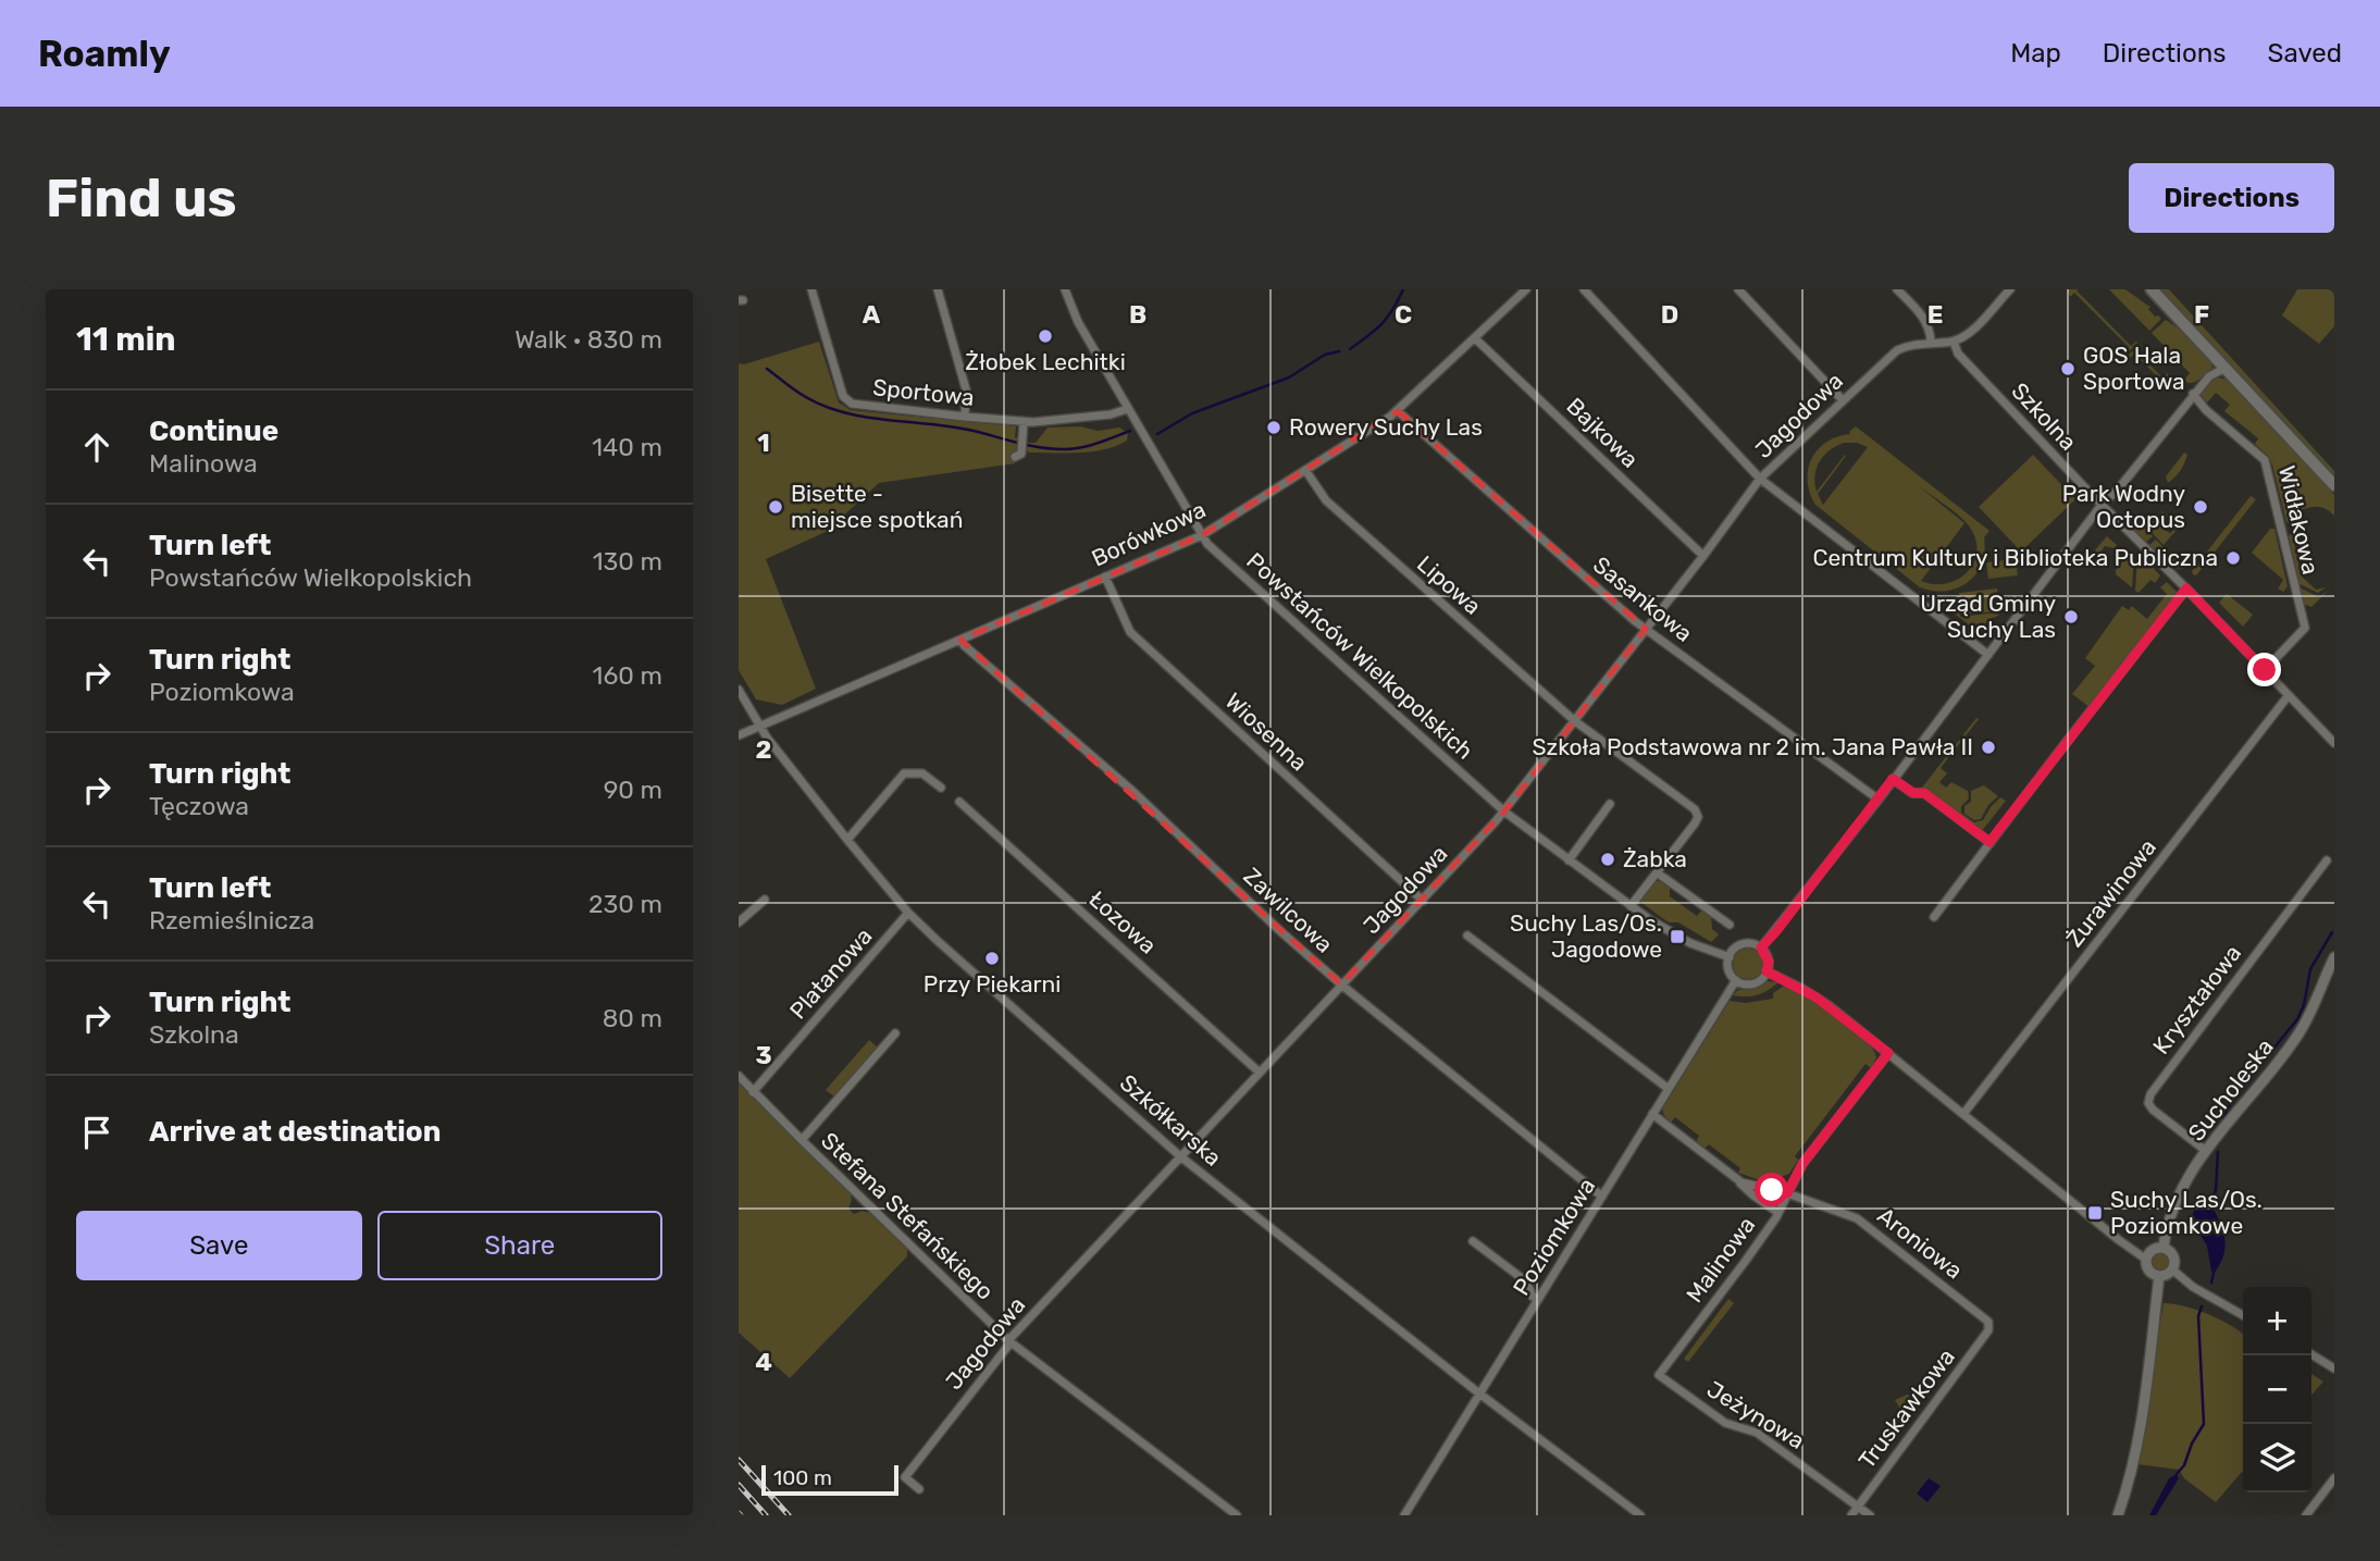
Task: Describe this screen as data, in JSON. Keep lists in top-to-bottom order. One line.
{"streets":{"street":["Sportowa","Jagodowa","Szkolna","Bajkowa","Widłakowa","Borówkowa","Lipowa","Sasankowa","Powstańców Wielkopolskich","Wiosenna","Żurawinowa","Zawilcowa","Łozowa","Platanowa","Kryształowa","Sucholeska","Szkółkarska","Stefana Stefańskiego","Poziomkowa","Aroniowa","Malinowa","Truskawkowa","Jeżynowa"]},"crossings":[["Sportowa","Powstańców Wielkopolskich"],["Jagodowa","Szkolna"],["Jagodowa","Bajkowa"],["Jagodowa","Lipowa"],["Jagodowa","Sasankowa"],["Jagodowa","Powstańców Wielkopolskich"],["Jagodowa","Wiosenna"],["Jagodowa","Zawilcowa"],["Jagodowa","Łozowa"],["Jagodowa","Szkółkarska"],["Jagodowa","Stefana Stefańskiego"],["Szkolna","Widłakowa"],["Szkolna","Żurawinowa"],["Bajkowa","Borówkowa"],["Borówkowa","Lipowa"],["Borówkowa","Sasankowa"],["Borówkowa","Powstańców Wielkopolskich"],["Borówkowa","Wiosenna"],["Borówkowa","Zawilcowa"],["Borówkowa","Szkółkarska"],["Powstańców Wielkopolskich","Poziomkowa"],["Zawilcowa","Poziomkowa"],["Platanowa","Szkółkarska"],["Platanowa","Stefana Stefańskiego"],["Kryształowa","Sucholeska"],["Szkółkarska","Poziomkowa"],["Poziomkowa","Aroniowa"],["Aroniowa","Malinowa"],["Aroniowa","Truskawkowa"],["Malinowa","Jeżynowa"],["Truskawkowa","Jeżynowa"]],"places":{"other":["Żłobek Lechitki","GOS Hala Sportowa","Rowery Suchy Las","Bisette - miejsce spotkań","Park Wodny Octopus","Centrum Kultury i Biblioteka Publiczna","Urząd Gminy Suchy Las","Szkoła Podstawowa nr 2 im. Jana Pawła II","Żabka","Przy Piekarni"],"transit":["Suchy Las/Os. Jagodowe","Suchy Las/Os. Poziomkowe"]},"scale_bar":"100 m","page":{"header":"Roamly","nav":["Map","Directions","Saved"],"buttons":["Directions",["Save","Share"]],"title":"Find us","heading":["11 min","Walk · 830 m"],"list":[["Continue","Malinowa","140 m"],["Turn left","Powstańców Wielkopolskich","130 m"],["Turn right","Poziomkowa","160 m"],["Turn right","Tęczowa","90 m"],["Turn left","Rzemieślnicza","230 m"],["Turn right","Szkolna","80 m"],"Arrive at destination"],"map_buttons":["+","−"],"scale":"100 m"},"grid":{"columns":["A","B","C","D","E","F"],"rows":["1","2","3","4"]}}
